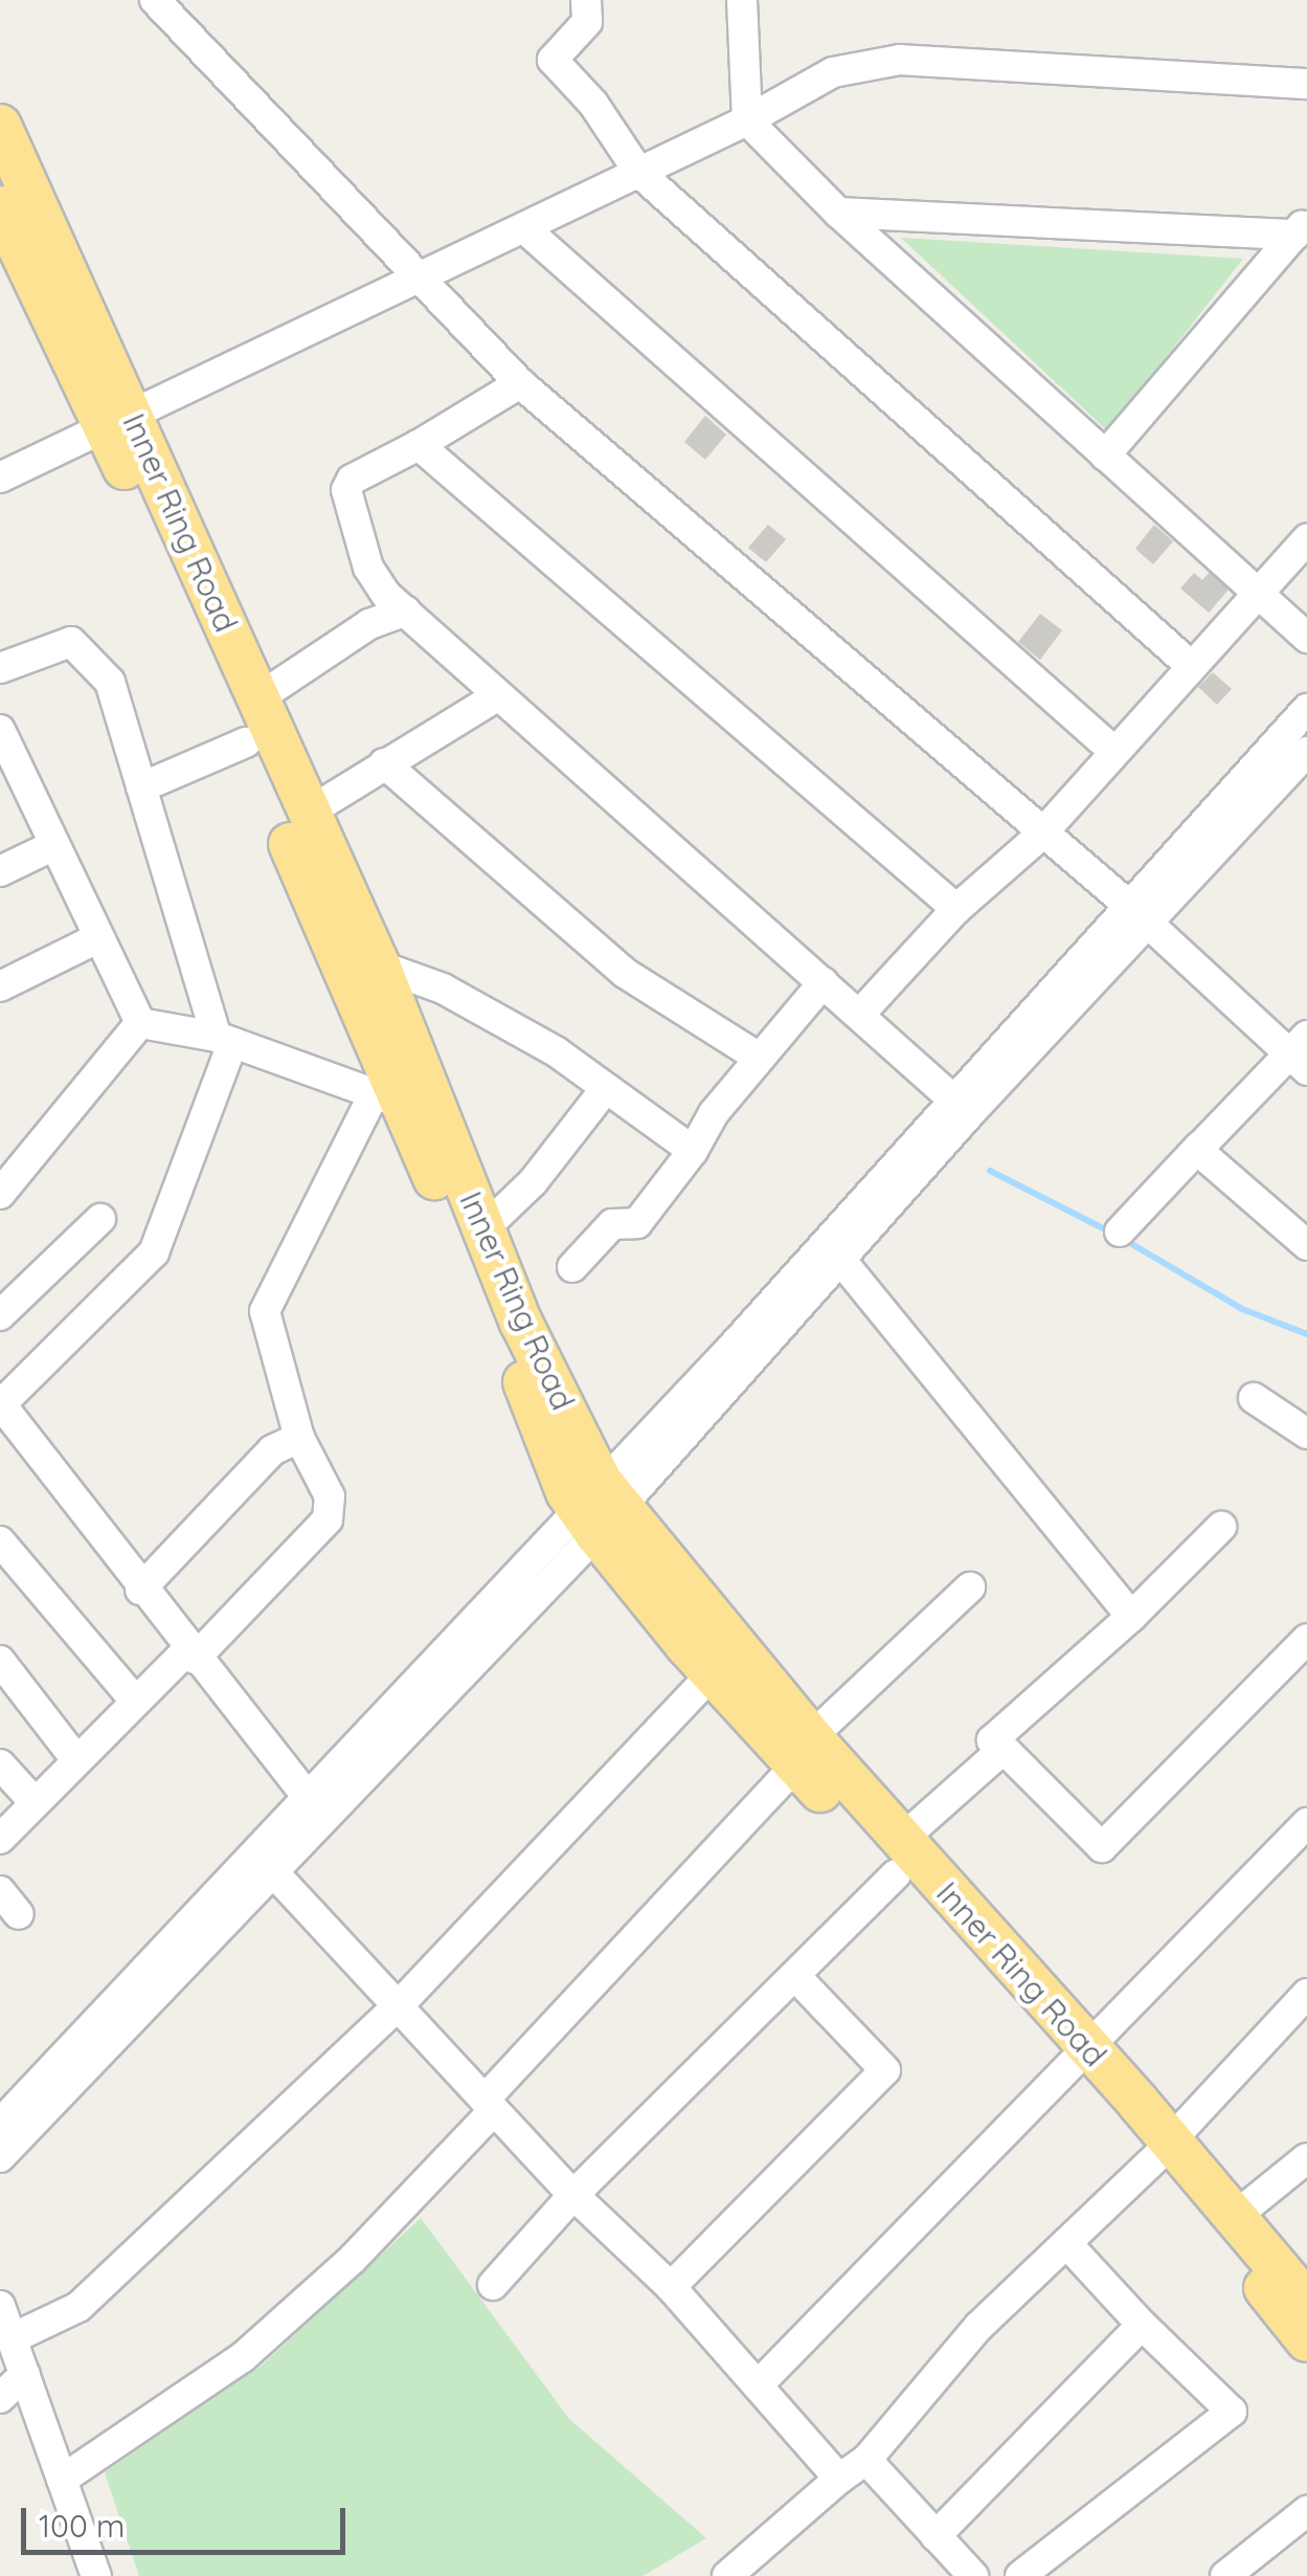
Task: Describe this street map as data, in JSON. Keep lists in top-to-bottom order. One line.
{"streets":{"highway":["Inner Ring Road"]},"scale_bar":"100 m"}
